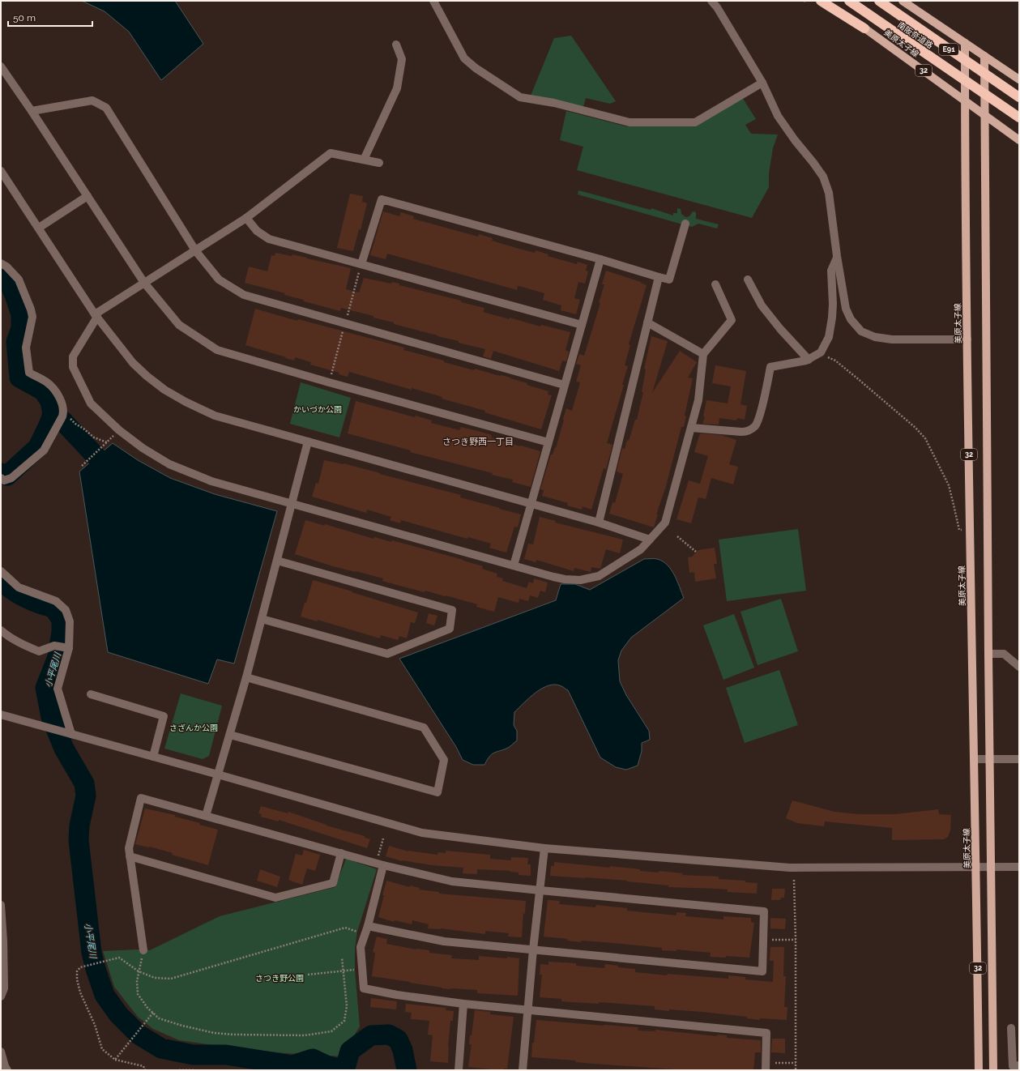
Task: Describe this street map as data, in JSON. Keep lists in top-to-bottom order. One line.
{"streets":{"highway":["南阪奈道路","E91"],"main road":["美原太子線","32"]},"crossings":[["美原太子線","32"]],"districts":["さつき野西一丁目"],"water":["小平尾川"],"parks":["かいづか公園","さざんか公園","さつき野公園"],"scale_bar":"50 m"}
